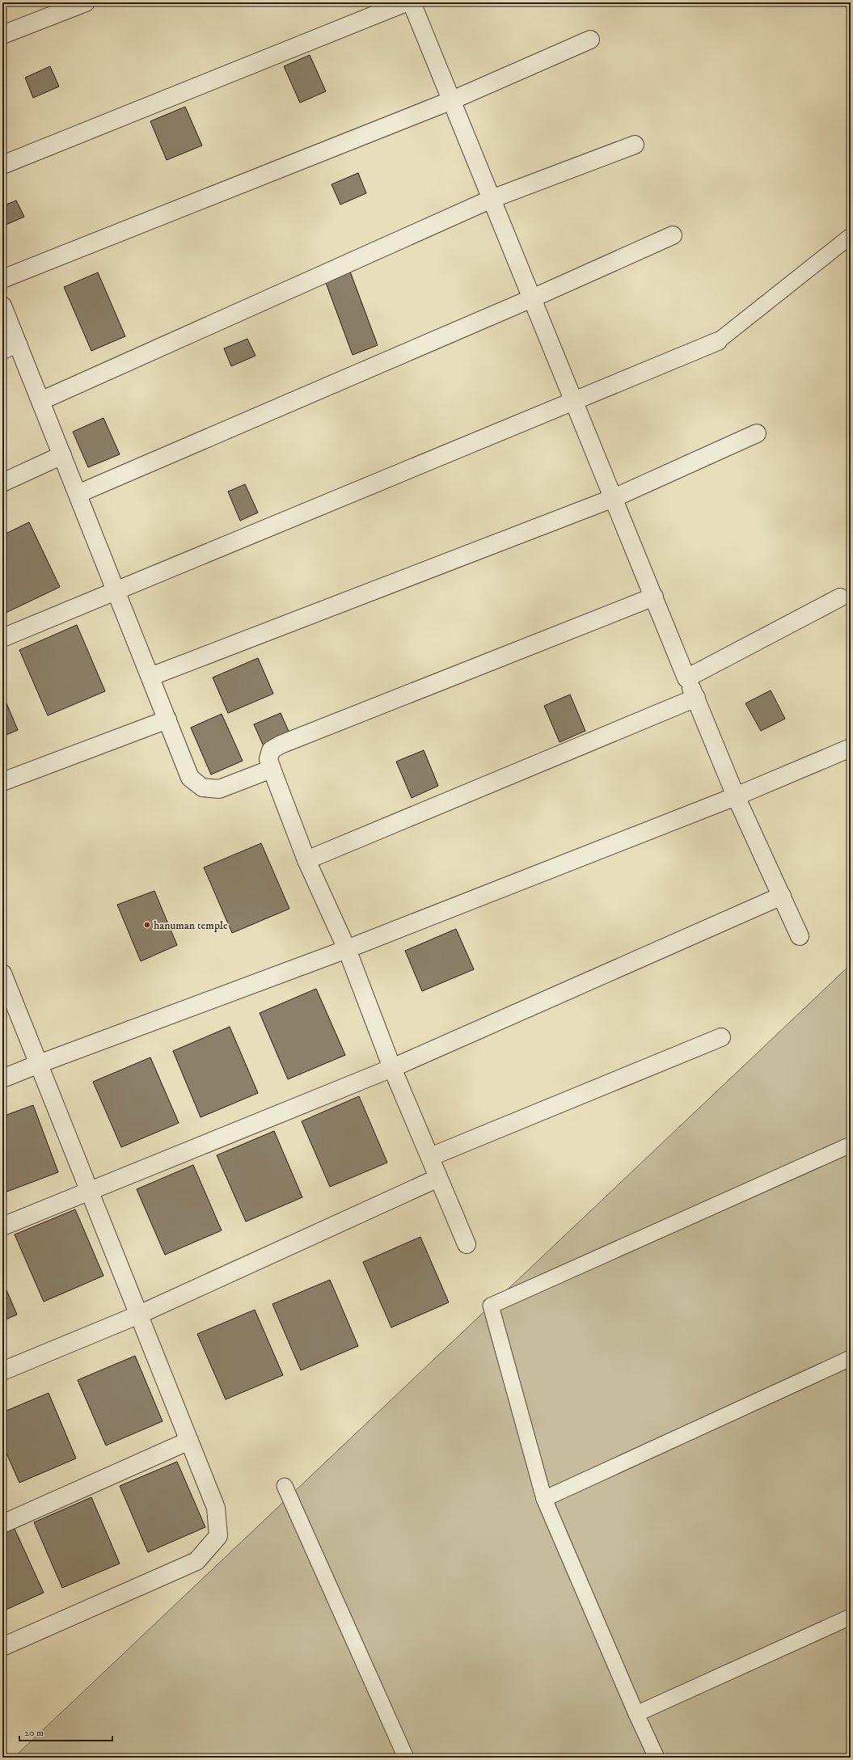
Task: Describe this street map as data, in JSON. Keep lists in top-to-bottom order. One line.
{"places":["hanuman temple"],"scale_bar":"20 m"}
